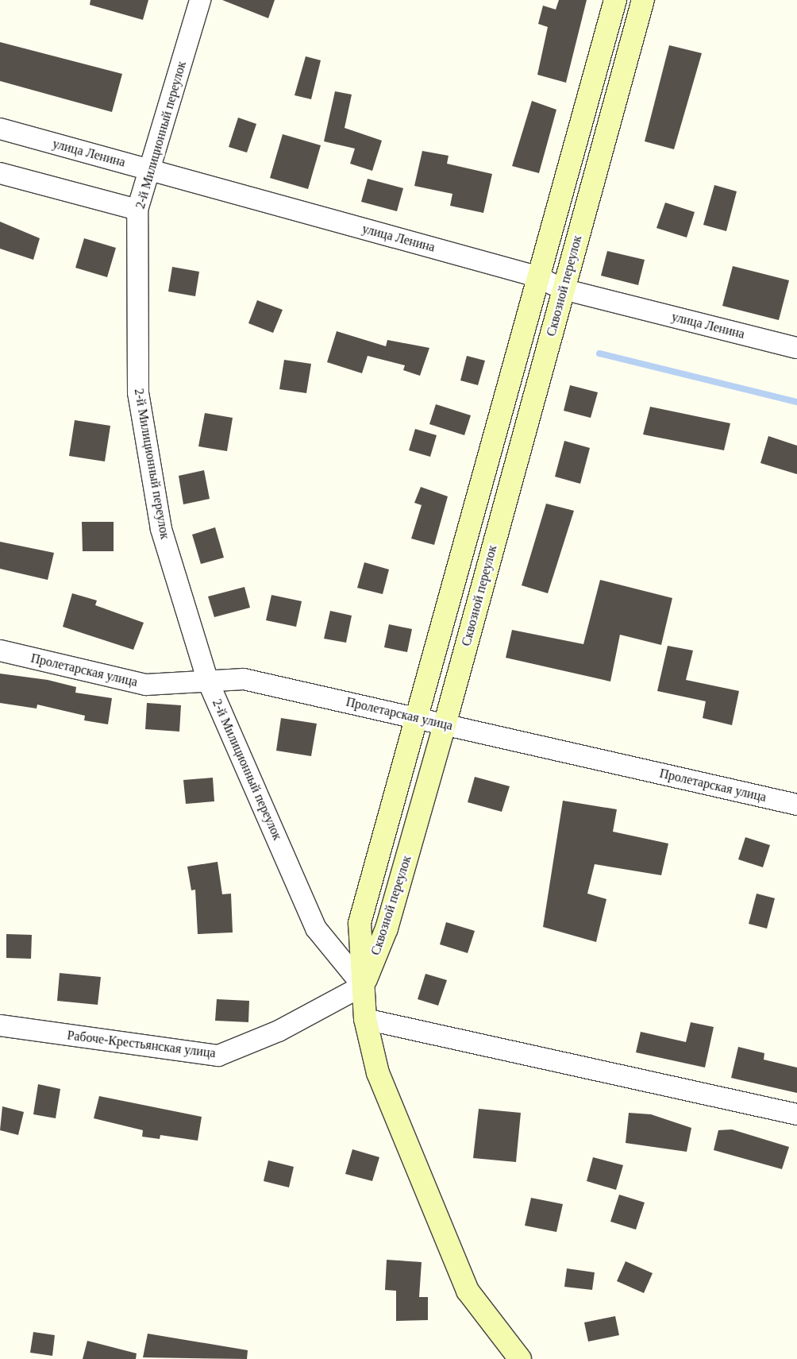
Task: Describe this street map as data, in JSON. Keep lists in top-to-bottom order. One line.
{"streets":{"street":["2-й Милиционный переулок","улица Ленина","Сквозной переулок","Пролетарская улица","Рабоче-Крестьянская улица"]},"crossings":[["2-й Милиционный переулок","улица Ленина"],["2-й Милиционный переулок","Сквозной переулок"],["2-й Милиционный переулок","Пролетарская улица"],["2-й Милиционный переулок","Рабоче-Крестьянская улица"],["улица Ленина","Сквозной переулок"],["Сквозной переулок","Пролетарская улица"],["Сквозной переулок","Рабоче-Крестьянская улица"]]}
